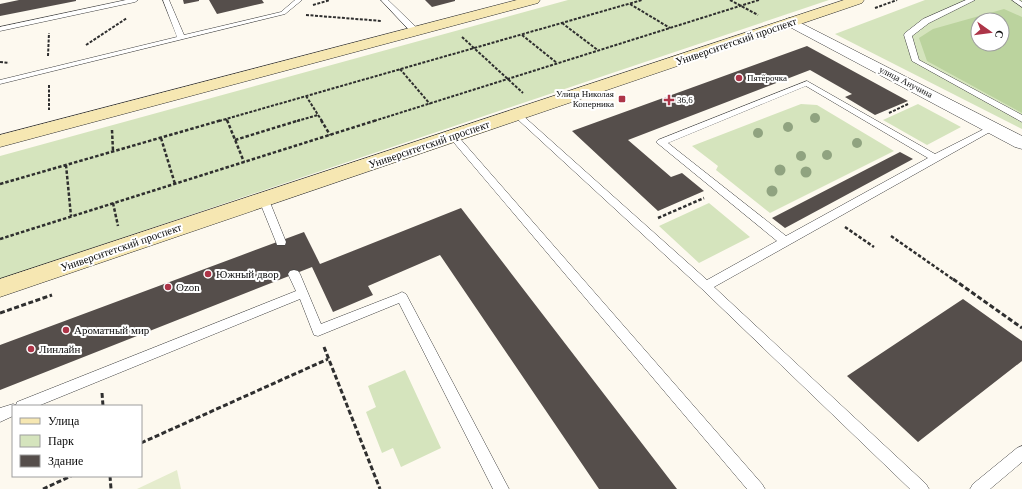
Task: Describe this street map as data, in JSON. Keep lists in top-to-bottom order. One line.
{"streets":{"main road":["Университетский проспект"],"street":["улица Анучина"]},"crossings":[["Университетский проспект","улица Анучина"]],"places":{"other":["Пятёрочка","Южный двор","Ozon","Ароматный мир","Линлайн"],"transit":["Улица Николая Коперника"],"health":["36,6"]},"legend":["Улица","Парк","Здание"],"north":"right"}
